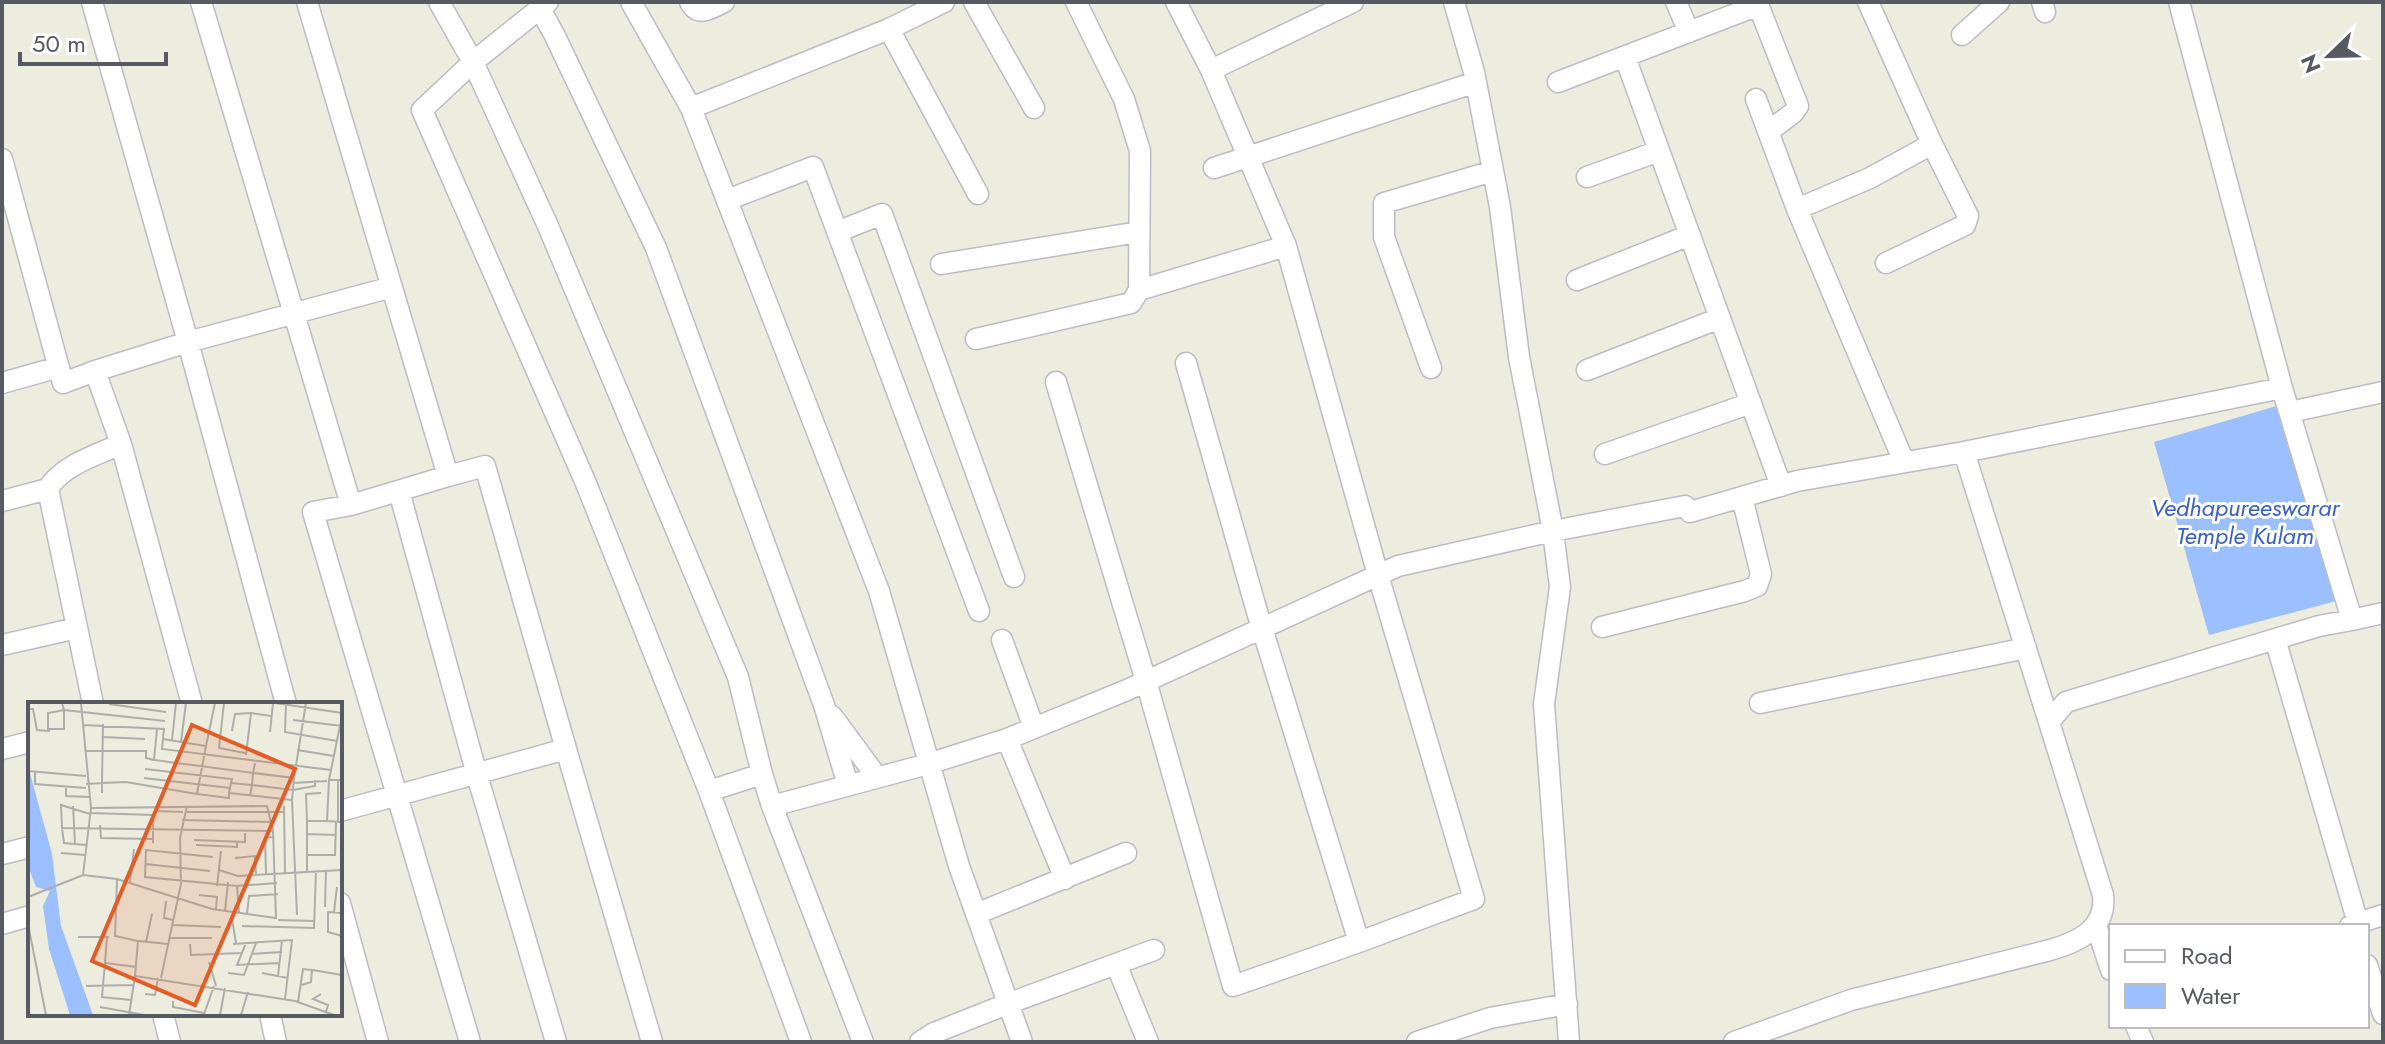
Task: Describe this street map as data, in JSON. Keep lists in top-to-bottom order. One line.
{"water":["Vedhapureeswarar Temple Kulam"],"legend":["Road","Water"],"scale_bar":"50 m","north":"bottom left"}
